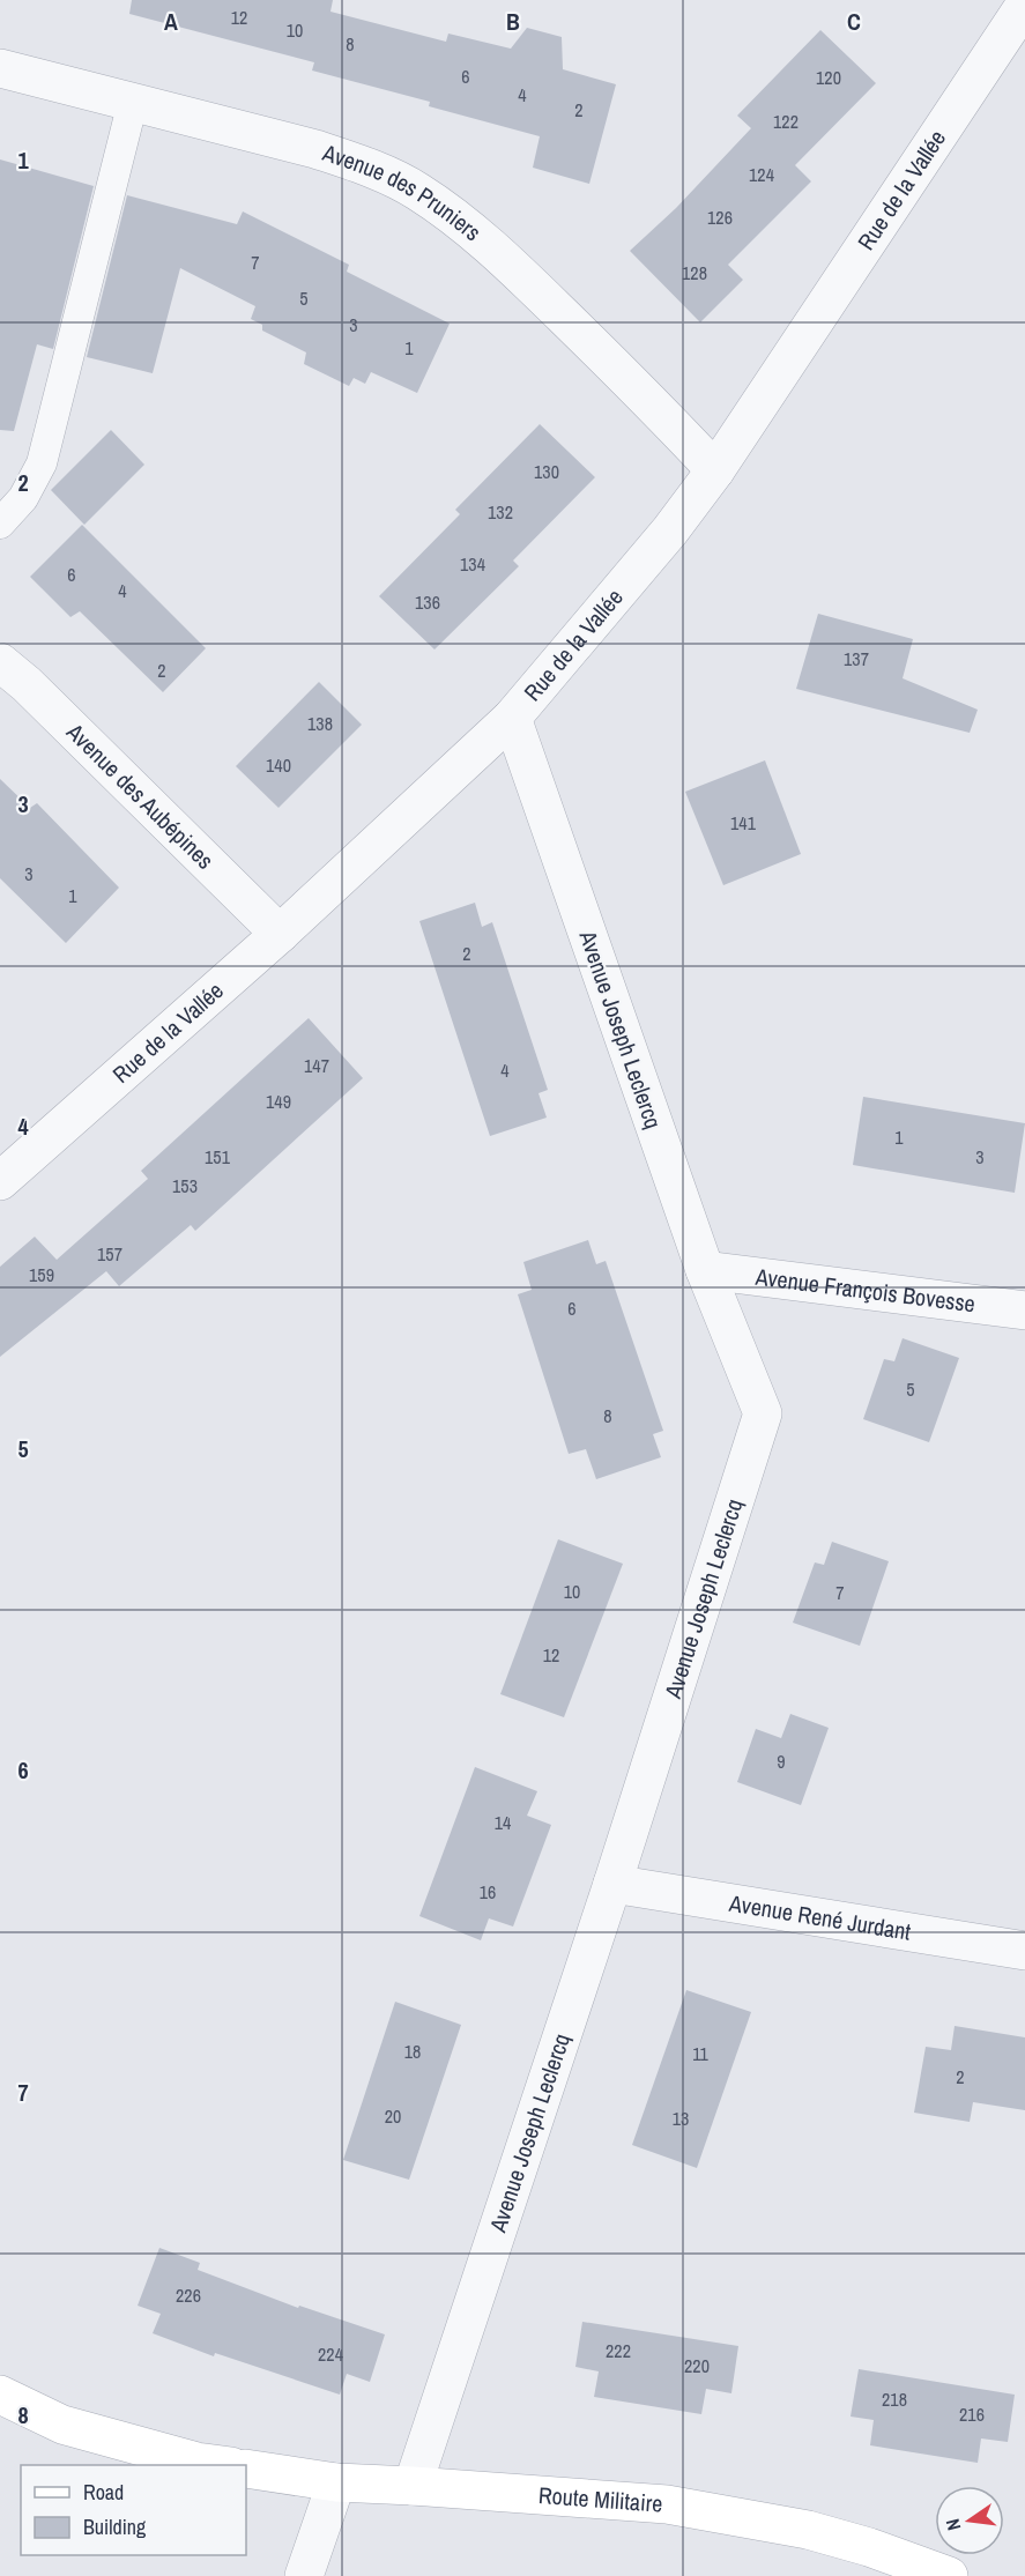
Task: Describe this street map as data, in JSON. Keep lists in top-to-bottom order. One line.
{"streets":{"street":["Rue de la Vallée","Avenue des Pruniers","Avenue des Aubépines","Avenue Joseph Leclercq","Avenue François Bovesse","Avenue René Jurdant","Route Militaire"]},"crossings":[["Rue de la Vallée","Avenue des Pruniers"],["Rue de la Vallée","Avenue des Aubépines"],["Rue de la Vallée","Avenue Joseph Leclercq"],["Avenue Joseph Leclercq","Avenue François Bovesse"],["Avenue Joseph Leclercq","Avenue René Jurdant"],["Avenue Joseph Leclercq","Route Militaire"]],"house_numbers":["12","10","8","6","120","4","2","122","124","126","7","128","5","3","1","130","132","134","6","4","136","137","2","138","140","141","3","1","2","147","4","149","1","151","3","153","157","159","6","5","8","10","7","12","9","14","16","18","11","2","20","13","226","222","224","220","218","216"],"legend":["Road","Building"],"north":"left","grid":{"columns":["A","B","C"],"rows":["1","2","3","4","5","6","7","8"]}}
